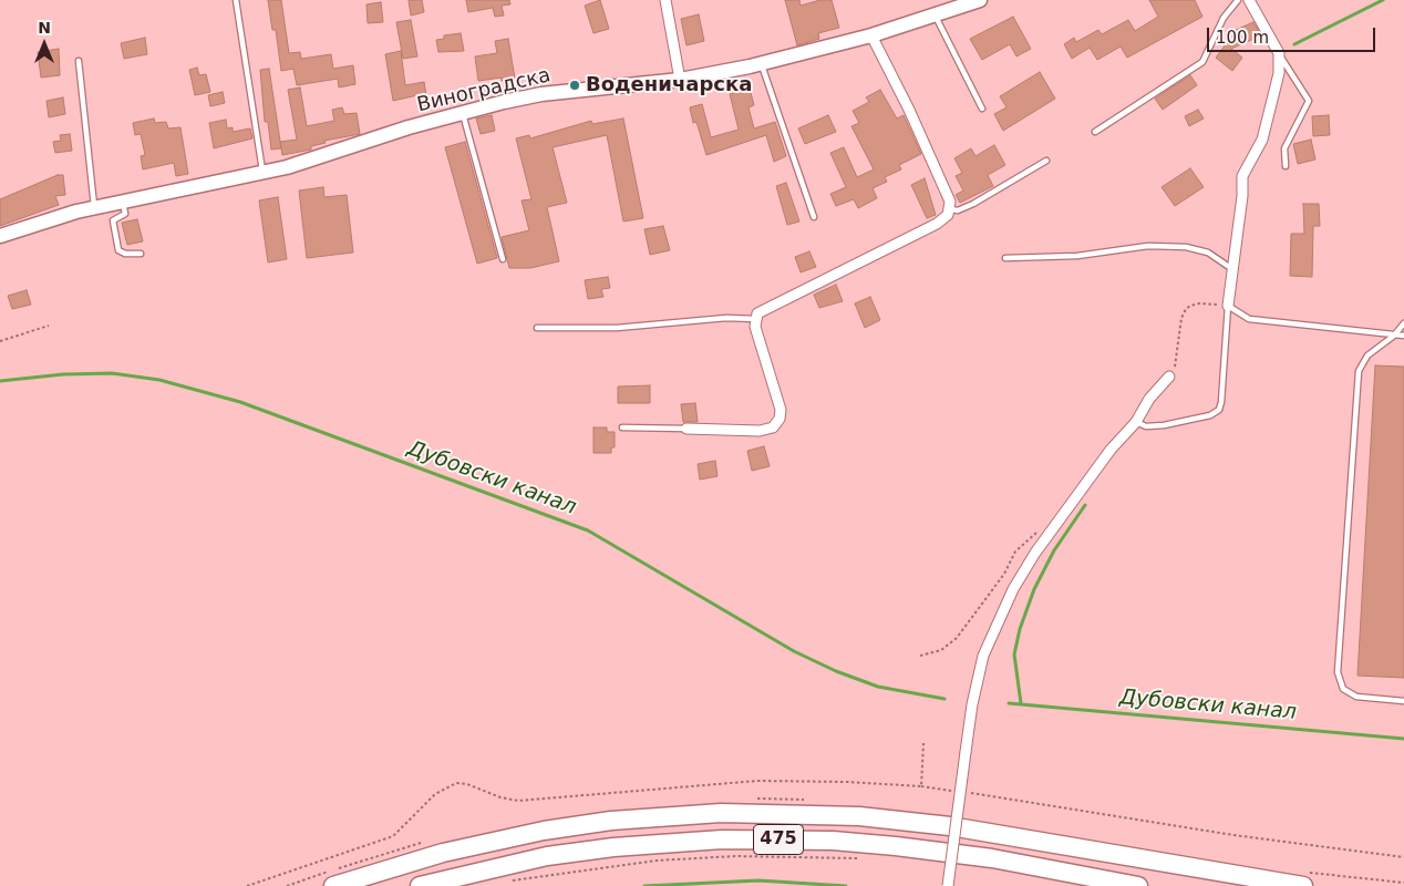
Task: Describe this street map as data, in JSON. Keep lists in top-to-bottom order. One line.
{"streets":{"highway":["475"],"street":["Виноградска"]},"water":["Дубовски канал"],"places":["Воденичарска"],"scale_bar":"100 m","north":"top"}
